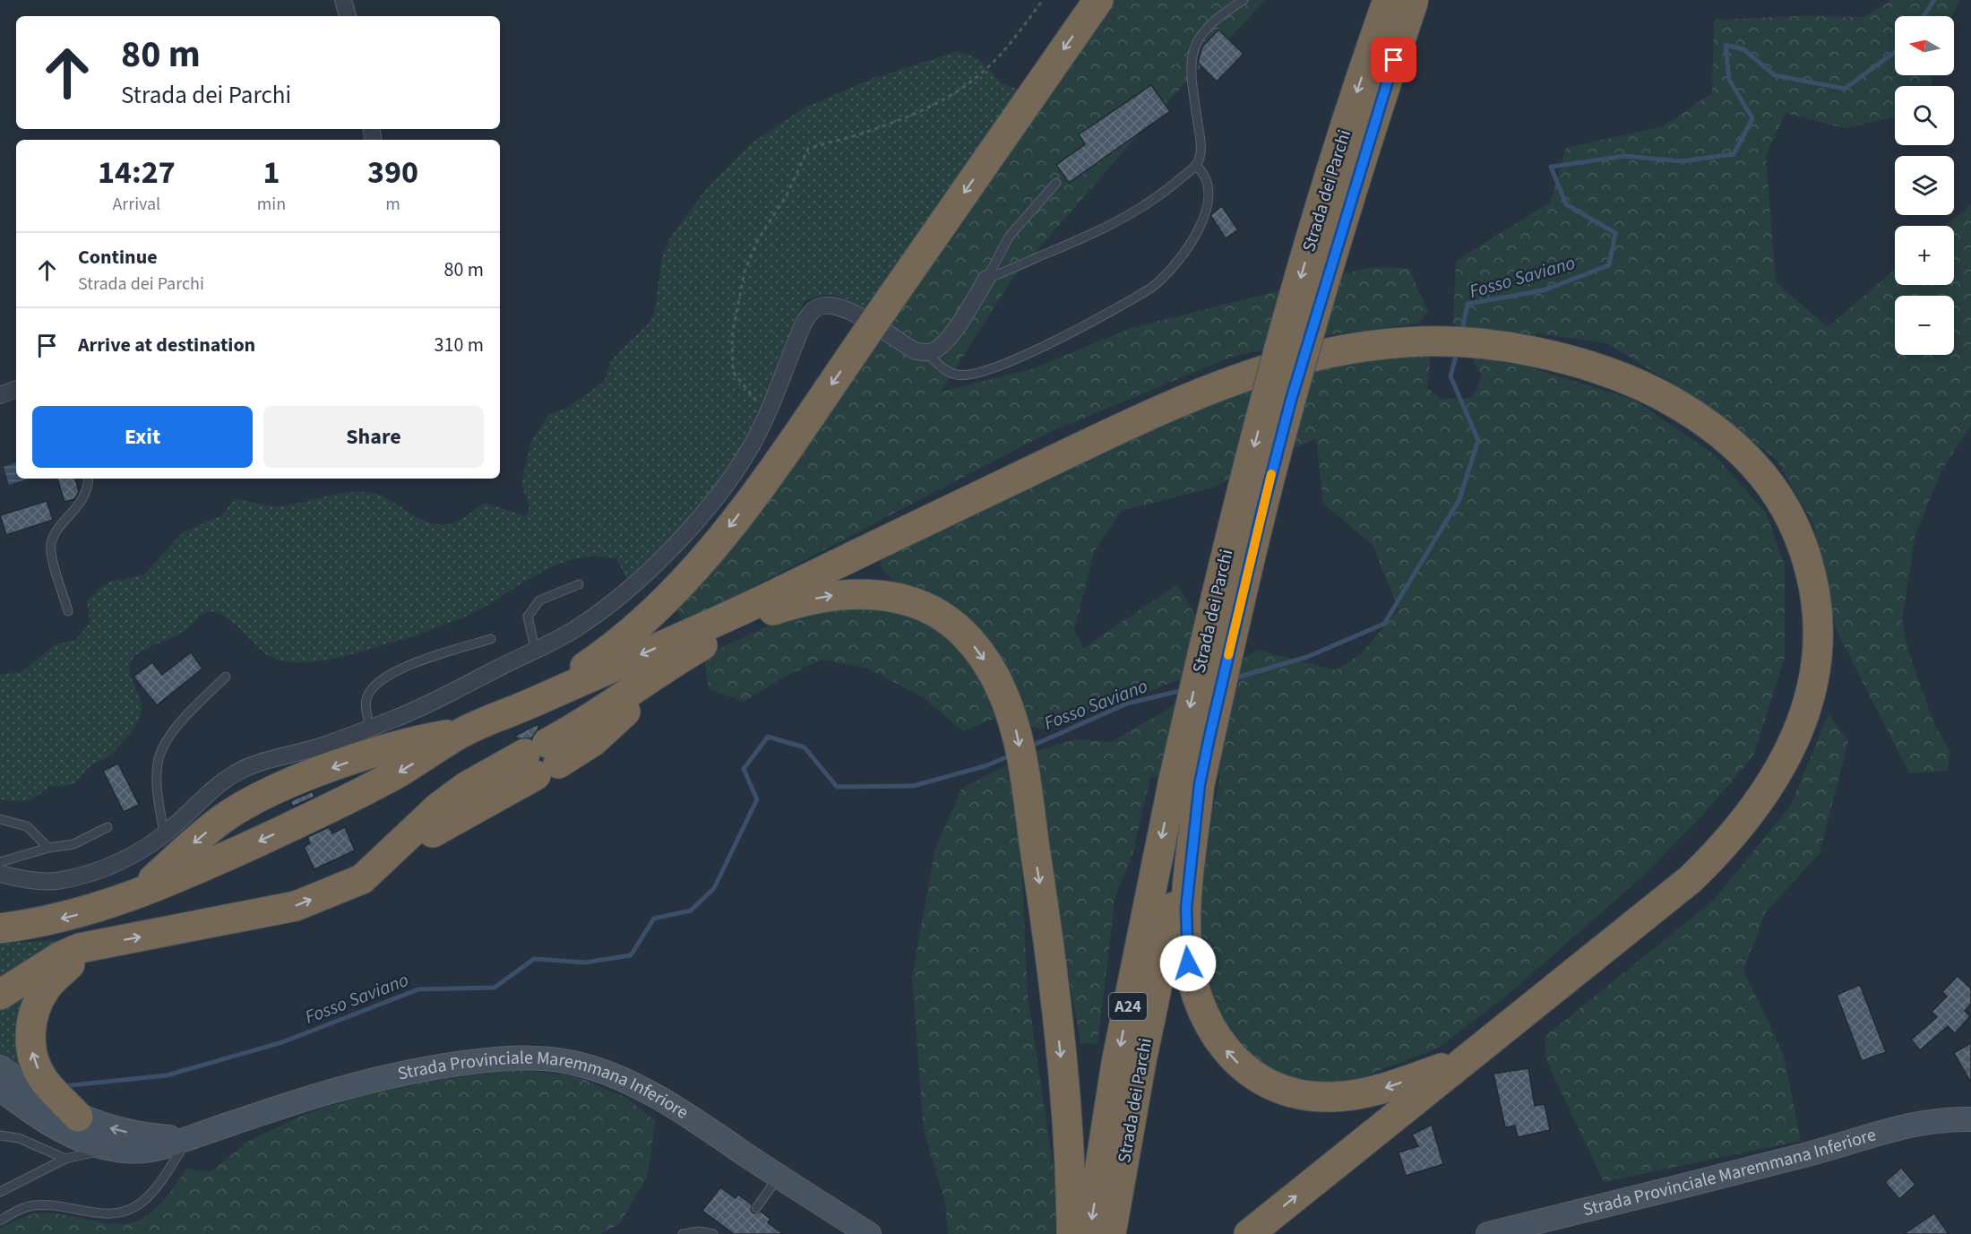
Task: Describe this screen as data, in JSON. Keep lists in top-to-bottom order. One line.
{"streets":{"highway":["Strada dei Parchi","A24"],"main road":["Strada Provinciale Maremmana Inferiore"]},"water":["Fosso Saviano"],"north":"left","page":{"map_buttons":["+","−"],"turn":["80 m","Strada dei Parchi"],"eta":["14:27","Arrival","1","min","390","m"],"list":[{"name":"Continue","note":"Strada dei Parchi","value":"80 m"},{"name":"Arrive at destination","value":"310 m"}],"buttons":["Exit","Share"]}}
